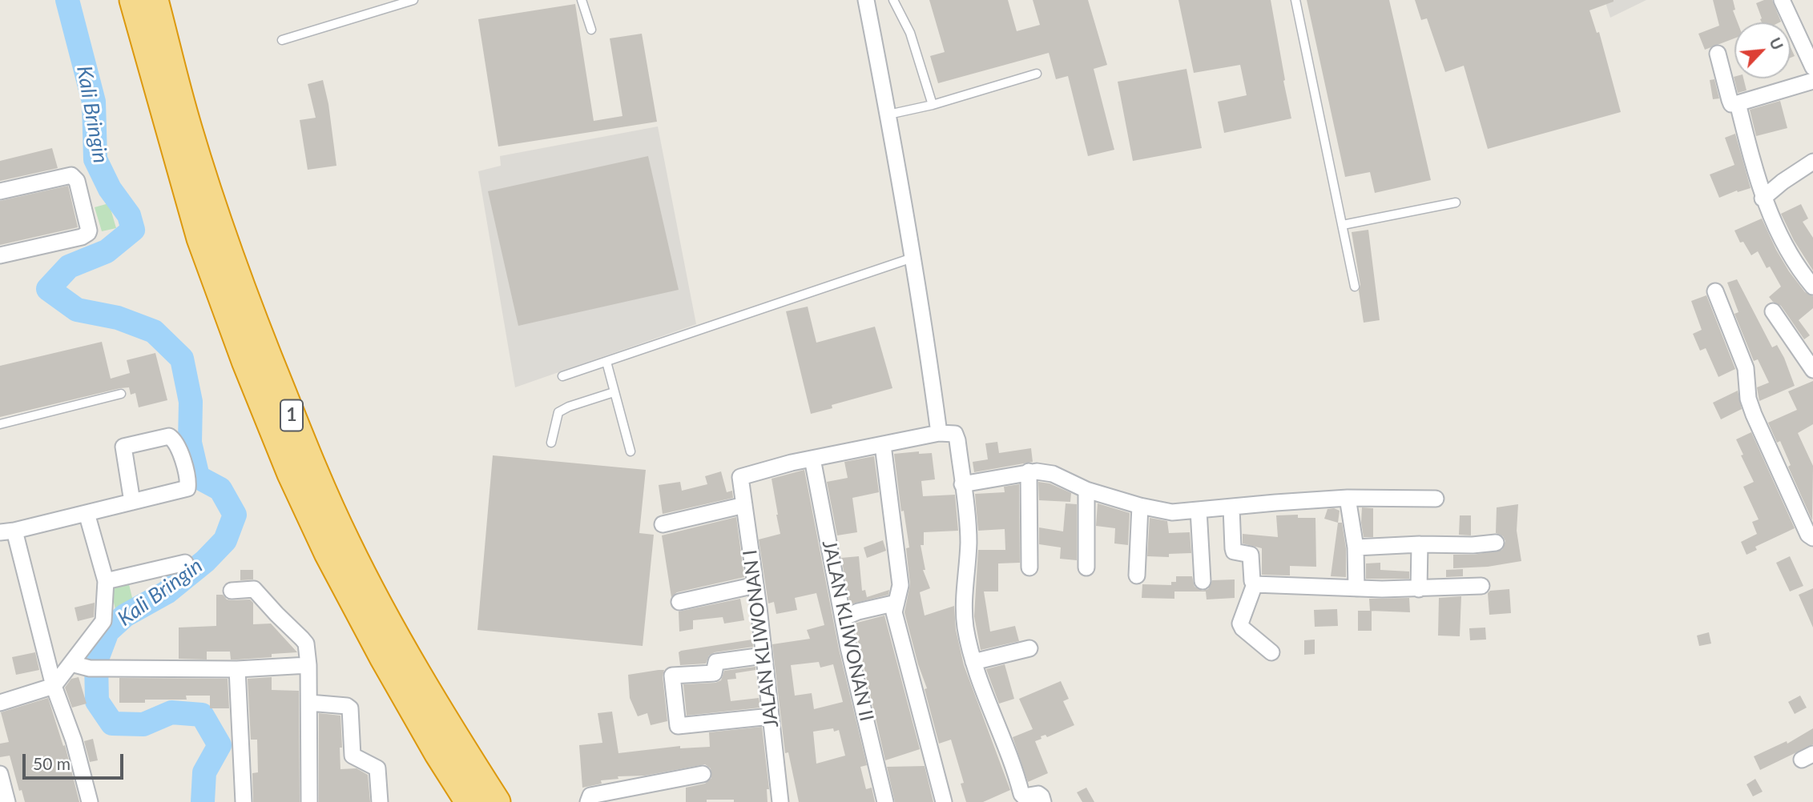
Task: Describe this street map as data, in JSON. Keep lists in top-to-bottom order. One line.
{"streets":{"highway":["1"],"street":["JALAN KLIWONAN II","JALAN KLIWONAN I"]},"crossings":[["JALAN KLIWONAN II","JALAN KLIWONAN I"]],"water":["Kali Bringin"],"scale_bar":"50 m","north":"top right"}
